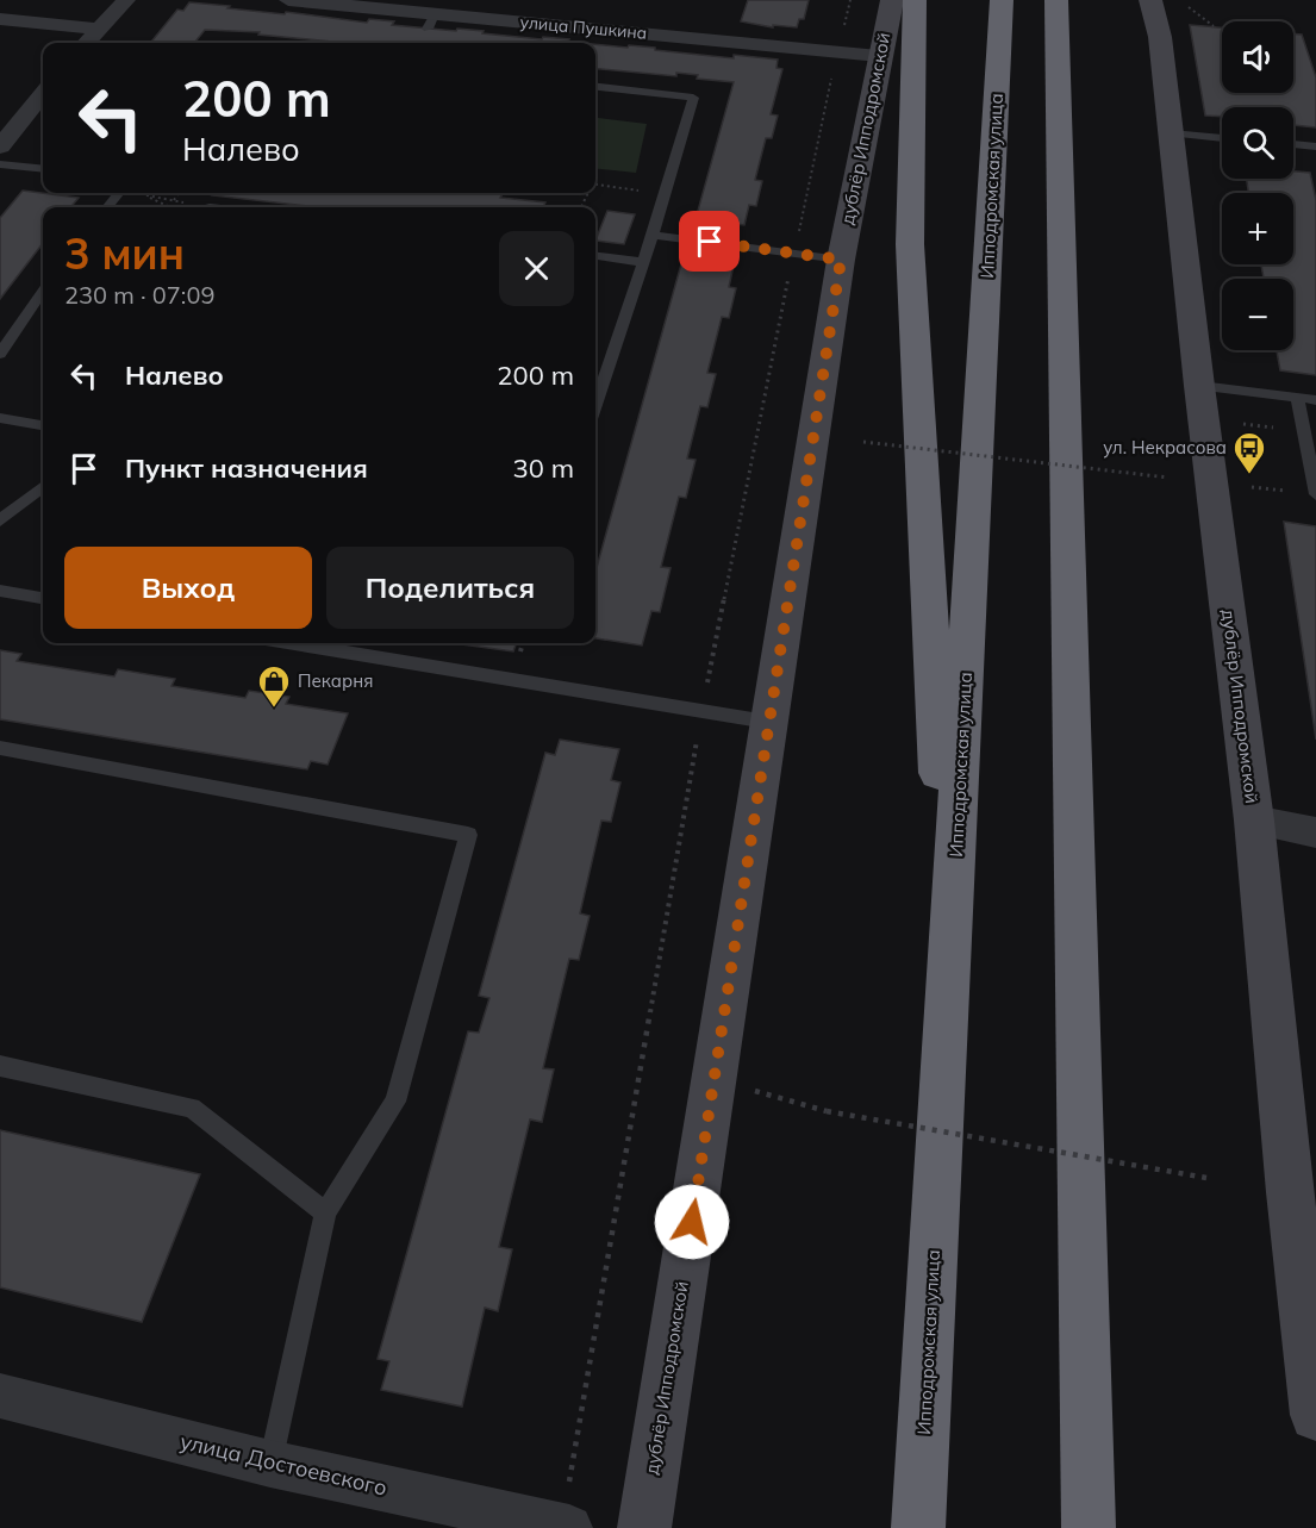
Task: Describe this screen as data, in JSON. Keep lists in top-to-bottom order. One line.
{"streets":{"highway":["Ипподромская улица"],"street":["улица Пушкина","дублёр Ипподромской","улица Достоевского"]},"crossings":[["улица Пушкина","дублёр Ипподромской"]],"places":{"bus stop":["ул. Некрасова"],"shop":["Пекарня"]},"page":{"map_buttons":["+","−"],"turn":["200 m","Налево"],"heading":["3 мин","230 m · 07:09"],"list":[{"name":"Налево","value":"200 m"},{"name":"Пункт назначения","value":"30 m"}],"buttons":["Выход","Поделиться"]}}
